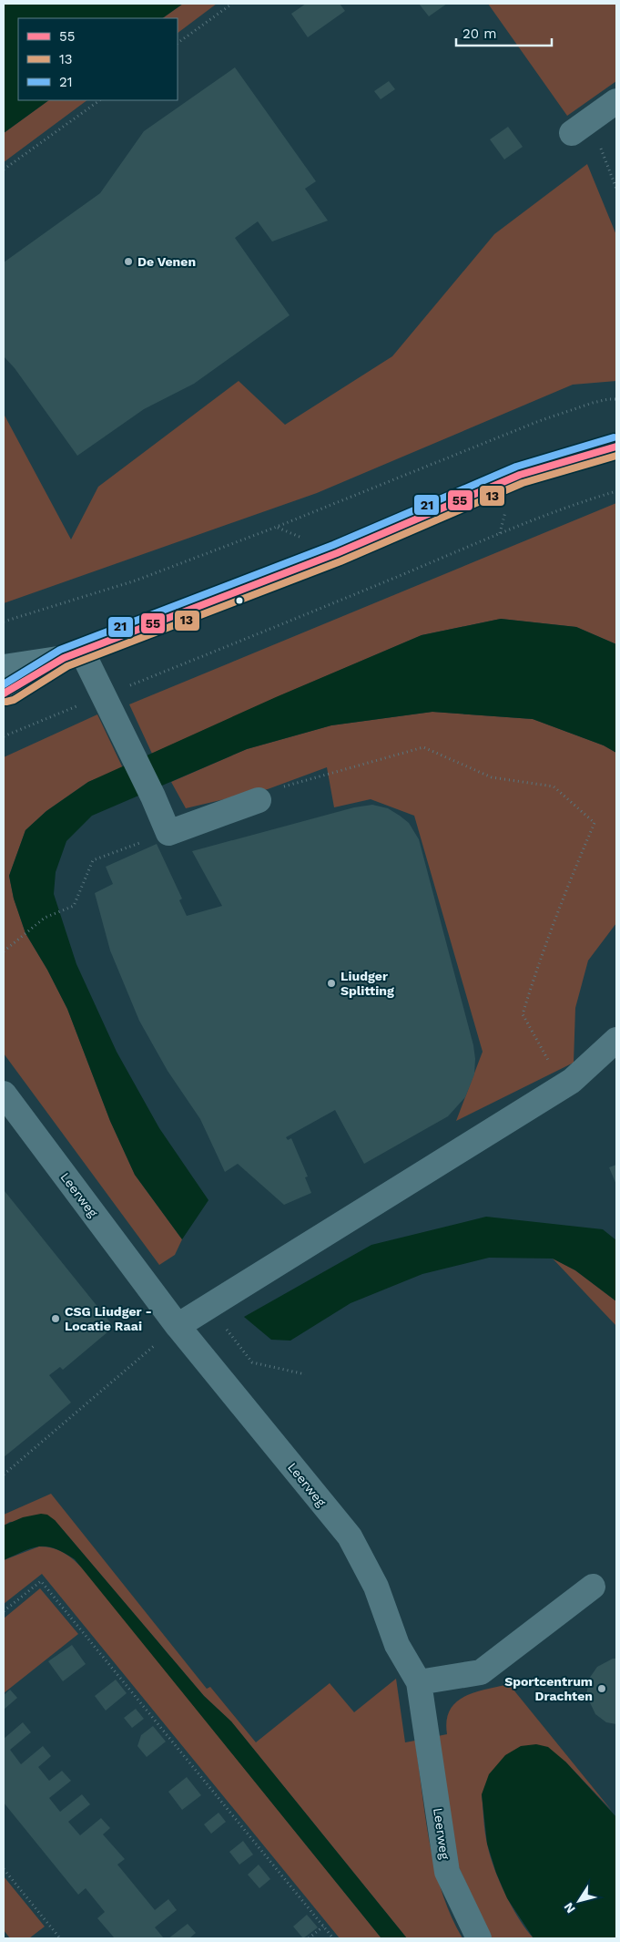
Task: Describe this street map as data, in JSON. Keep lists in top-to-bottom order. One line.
{"streets":{"street":["Leerweg"]},"places":["De Venen","Liudger Splitting","CSG Liudger - Locatie Raai","Sportcentrum Drachten"],"lines":["transit line 21","transit line 55","transit line 13"],"legend":["55","13","21"],"scale_bar":"20 m","north":"bottom left"}
